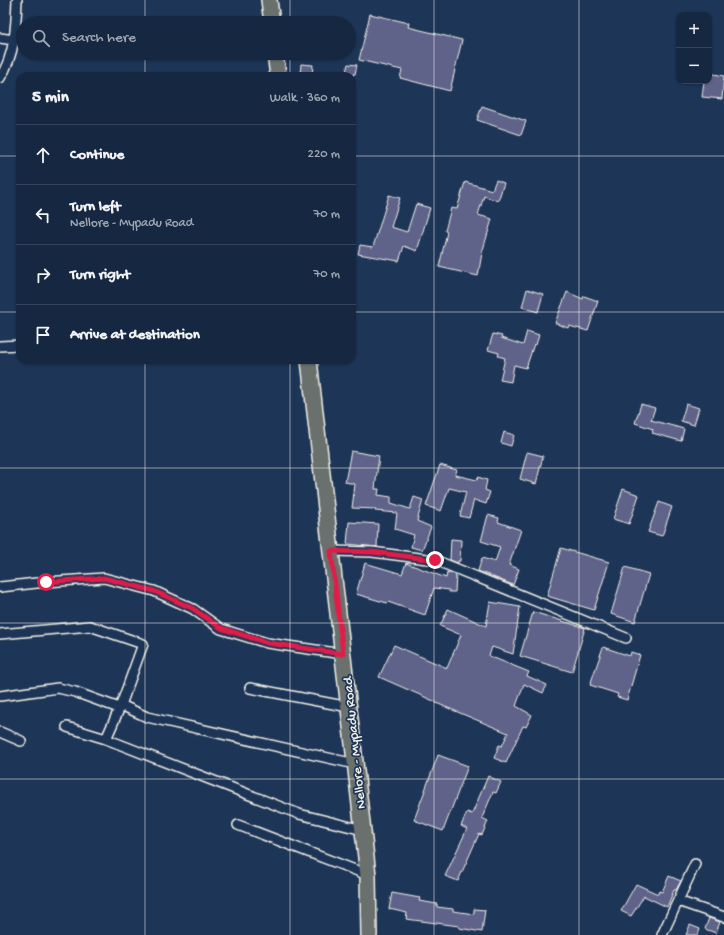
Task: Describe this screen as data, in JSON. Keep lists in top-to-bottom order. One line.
{"streets":{"main road":["Nellore - Mypadu Road"]},"page":{"map_buttons":["+","−"],"search":"Search here","heading":["5 min","Walk · 360 m"],"list":[["Continue","220 m"],["Turn left","Nellore - Mypadu Road","70 m"],["Turn right","70 m"],"Arrive at destination"]}}
